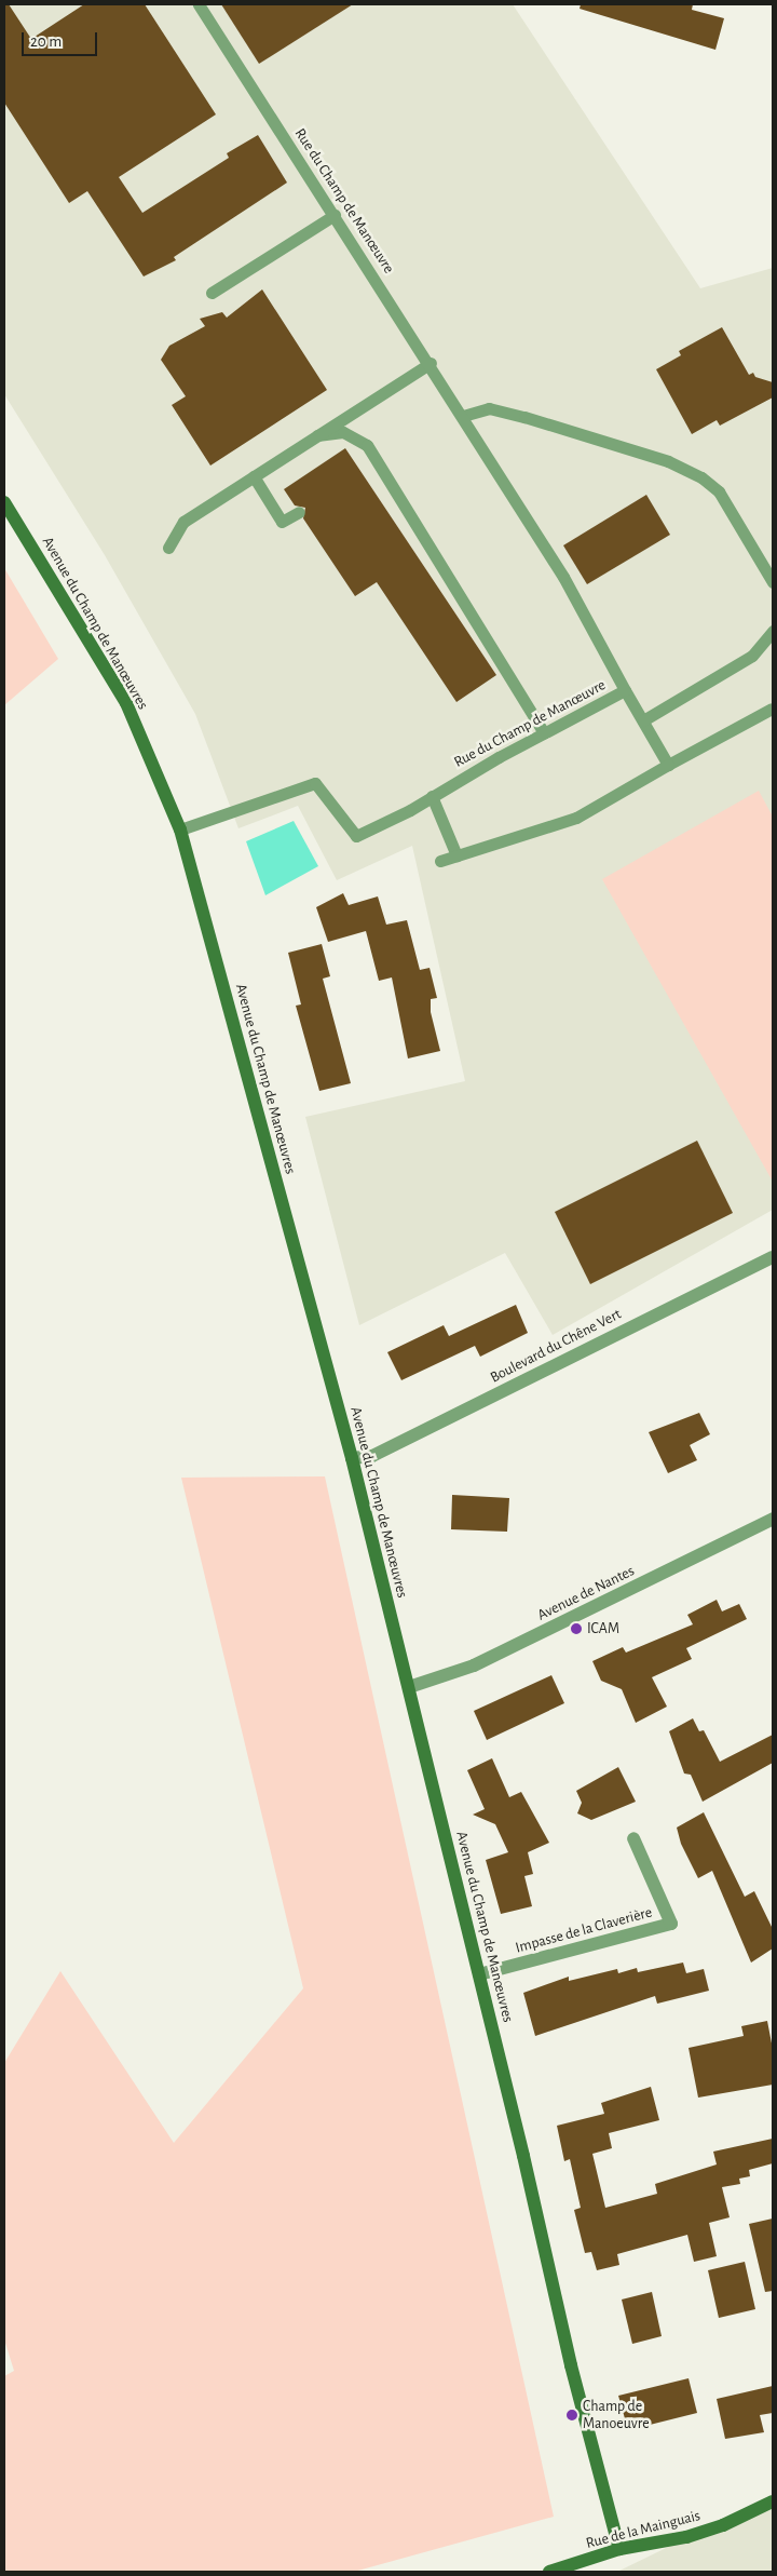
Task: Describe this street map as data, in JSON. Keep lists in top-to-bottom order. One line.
{"streets":{"street":["Avenue du Champ de Manœuvres","Boulevard du Chêne Vert","Avenue de Nantes","Impasse de la Claverière","Rue de la Mainguais"],"lane":["Rue du Champ de Manœuvre"]},"crossings":[["Rue du Champ de Manœuvre","Avenue du Champ de Manœuvres"],["Avenue du Champ de Manœuvres","Boulevard du Chêne Vert"],["Avenue du Champ de Manœuvres","Avenue de Nantes"],["Avenue du Champ de Manœuvres","Impasse de la Claverière"],["Avenue du Champ de Manœuvres","Rue de la Mainguais"]],"places":["ICAM","Champ de Manoeuvre"],"scale_bar":"20 m"}
